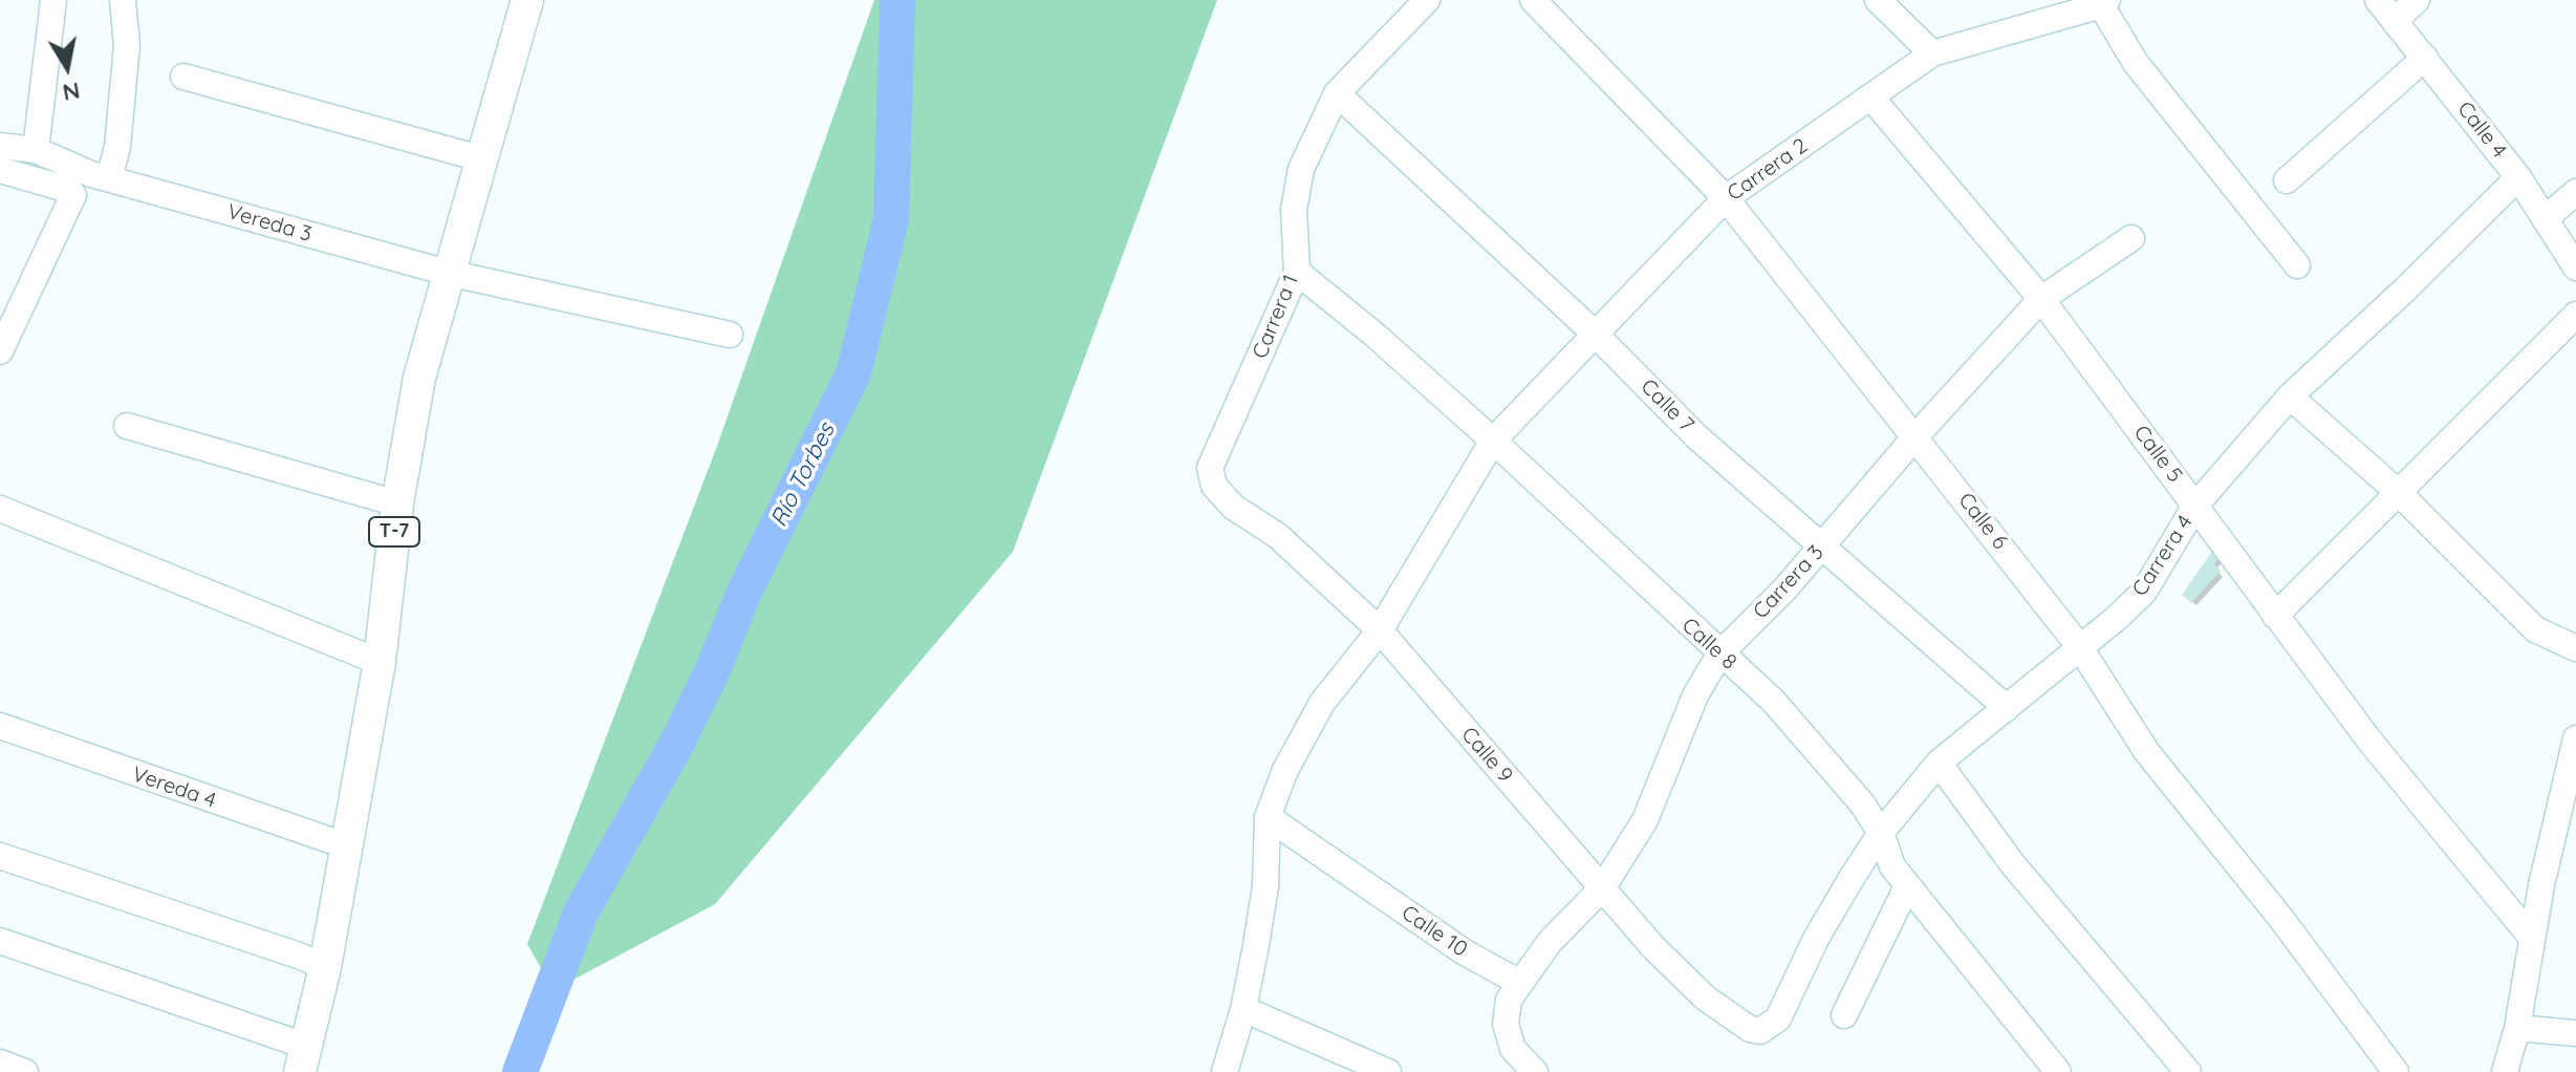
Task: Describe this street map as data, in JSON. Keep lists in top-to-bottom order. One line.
{"streets":{"main road":["T-7"],"street":["Calle 4","Carrera 2","Vereda 3","Carrera 1","Calle 7","Calle 5","Calle 6","Carrera 4","Carrera 3","Calle 8","Calle 9","Vereda 4","Calle 10"]},"crossings":[["Calle 4","Carrera 4"],["Carrera 2","Calle 7"],["Carrera 2","Calle 5"],["Carrera 2","Calle 6"],["Carrera 2","Calle 8"],["Carrera 2","Calle 9"],["Carrera 2","Calle 10"],["Vereda 3","T-7"],["Carrera 1","Calle 7"],["Carrera 1","Calle 8"],["Carrera 1","Calle 9"],["Calle 7","Carrera 4"],["Calle 7","Carrera 3"],["Calle 5","Carrera 4"],["Calle 5","Carrera 3"],["Calle 6","Carrera 4"],["Calle 6","Carrera 3"],["T-7","Vereda 4"],["Carrera 4","Calle 8"],["Carrera 4","Calle 9"],["Carrera 3","Calle 8"],["Carrera 3","Calle 9"],["Carrera 3","Calle 10"]],"water":["Río Torbes"],"north":"bottom"}
